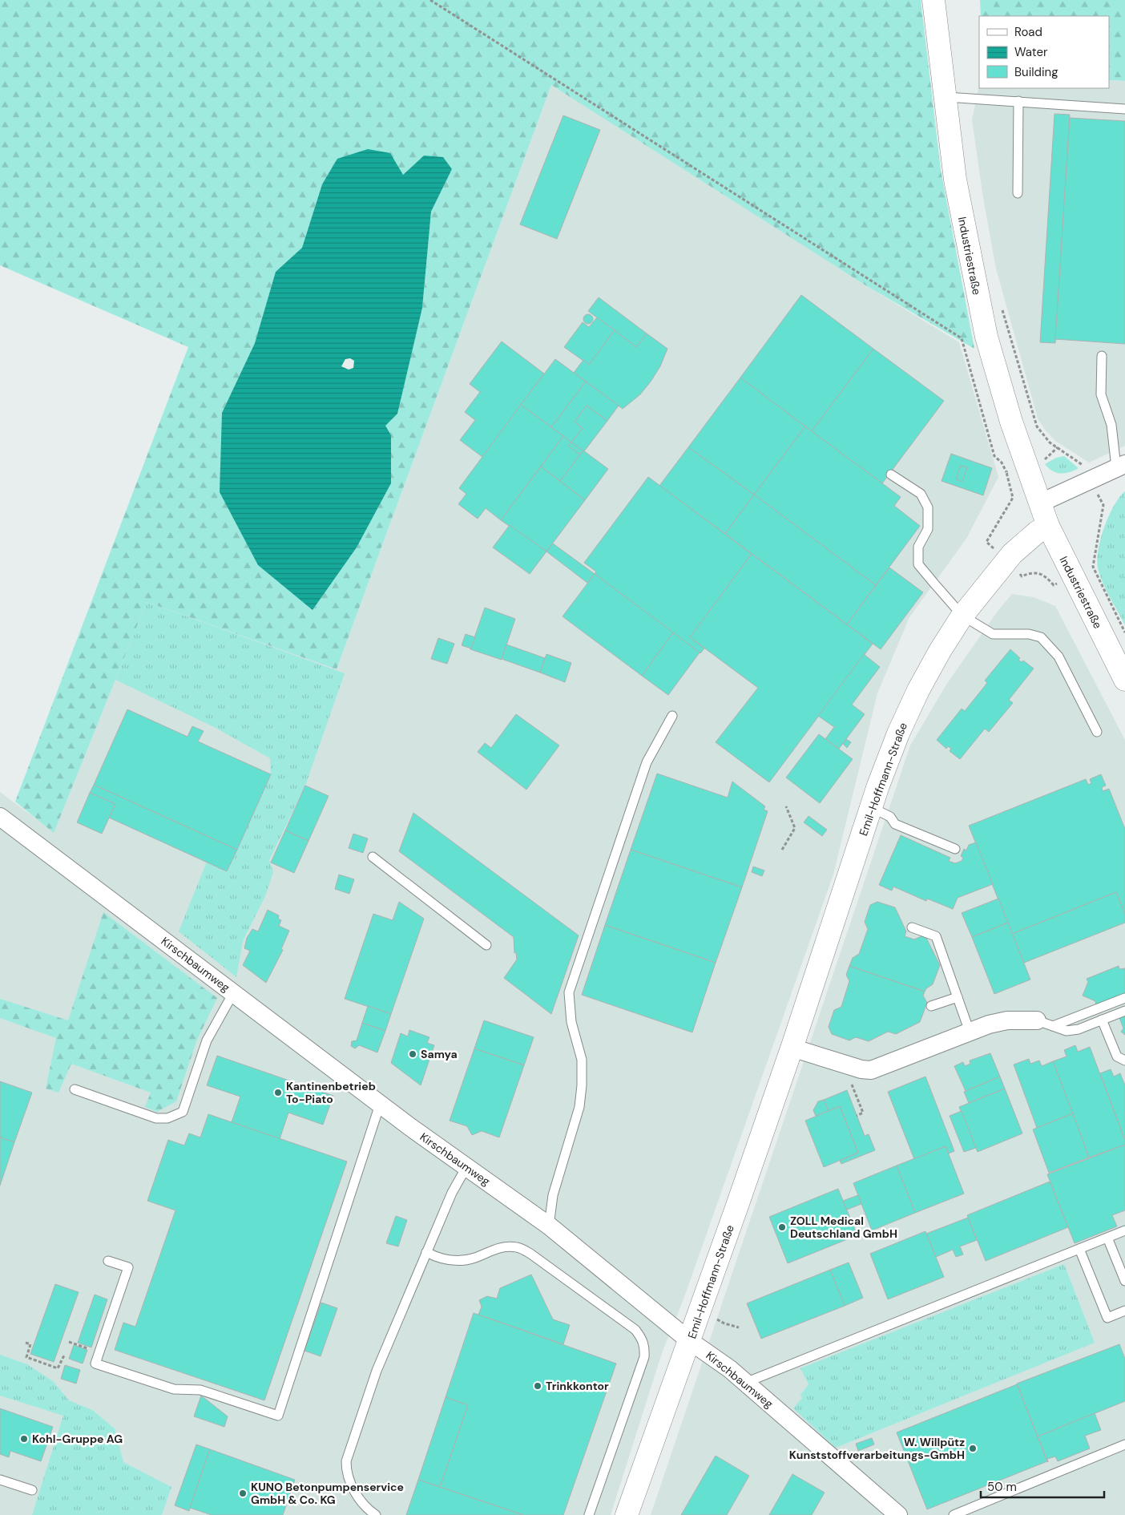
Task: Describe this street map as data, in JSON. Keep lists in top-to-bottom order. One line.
{"streets":{"street":["Industriestraße","Emil-Hoffmann-Straße","Kirschbaumweg"]},"crossings":[["Industriestraße","Emil-Hoffmann-Straße"],["Emil-Hoffmann-Straße","Kirschbaumweg"]],"places":["Samya","Kantinenbetrieb To-Piato","ZOLL Medical Deutschland GmbH","Trinkkontor","Kohl-Gruppe AG","W. Willpütz Kunststoffverarbeitungs-GmbH","KUNO Betonpumpenservice GmbH & Co. KG"],"legend":["Road","Water","Building"],"scale_bar":"50 m"}
